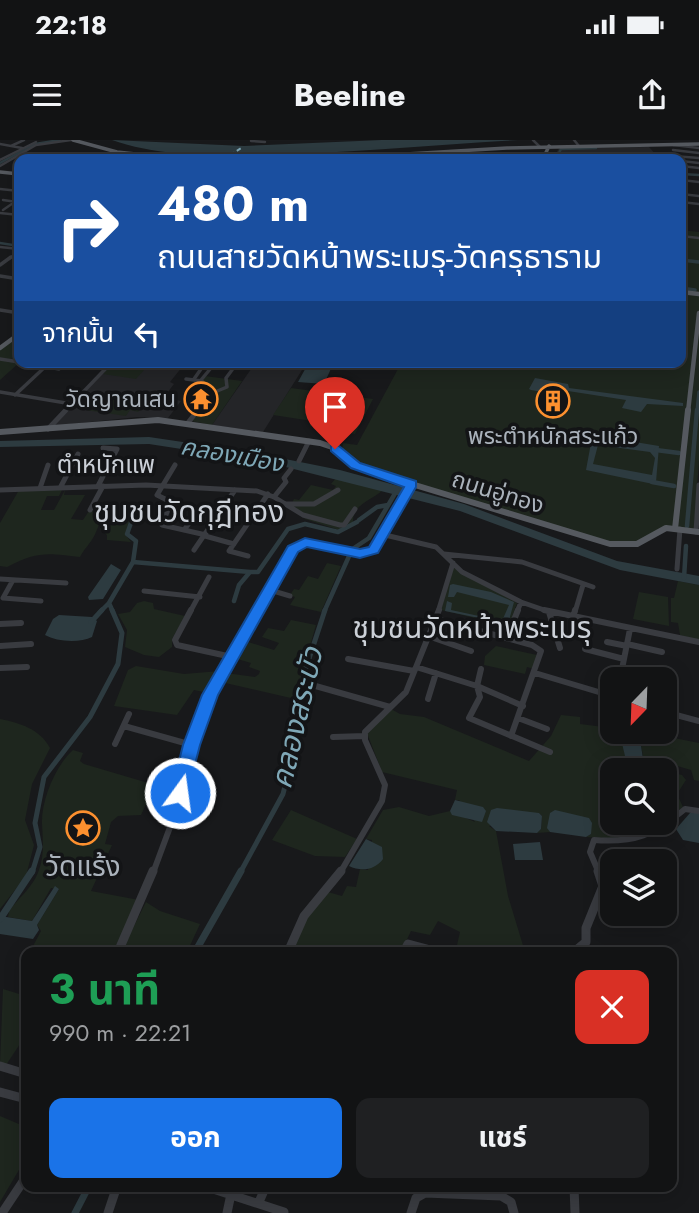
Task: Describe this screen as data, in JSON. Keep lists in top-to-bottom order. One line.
{"streets":{"main road":["ถนนอู่ทอง"]},"districts":["ตำหนักแพ","ชุมชนวัดกุฎีทอง","ชุมชนวัดหน้าพระเมรุ"],"water":["คลองเมือง","คลองสระบัว"],"places":{"temple":["วัดญาณเสน"],"building":["พระตำหนักสระแก้ว"],"place":["วัดแร้ง"]},"north":"bottom left","page":{"status":"22:18","header":"Beeline","turn":["480 m","ถนนสายวัดหน้าพระเมรุ-วัดครุธาราม"],"then":"จากนั้น","heading":["3 นาที","990 m · 22:21"],"buttons":["ออก","แชร์"]}}
